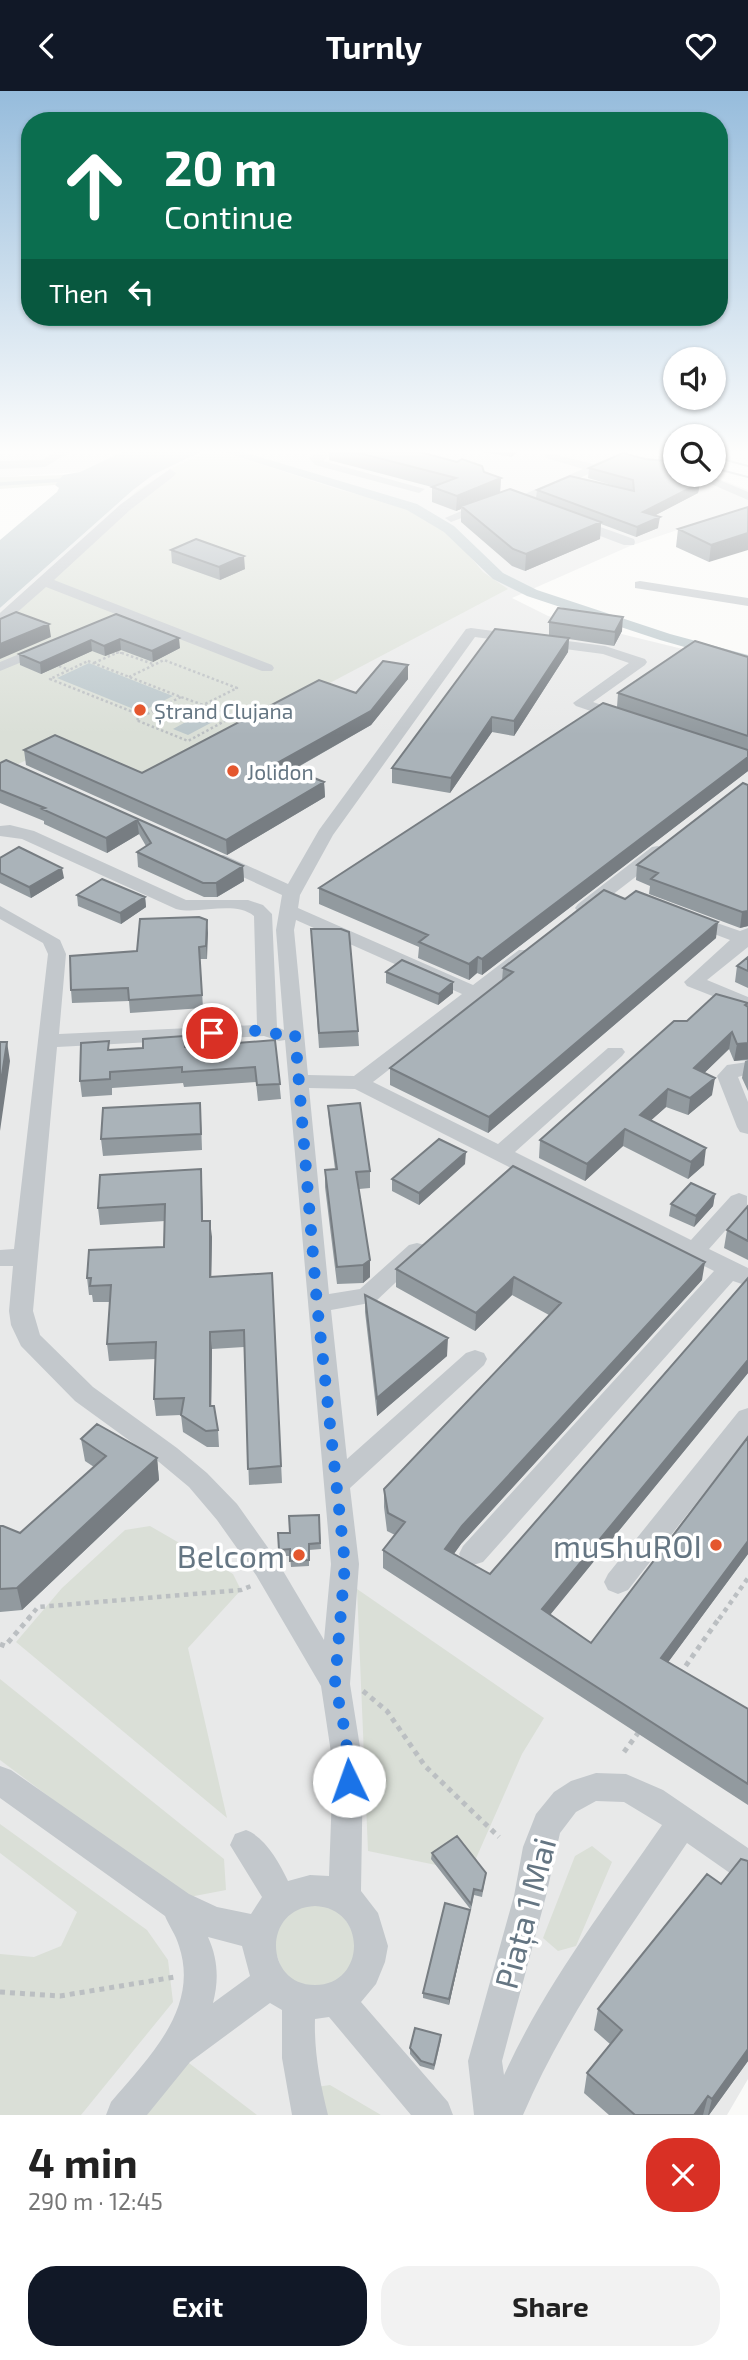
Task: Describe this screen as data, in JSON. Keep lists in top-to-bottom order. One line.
{"streets":{"street":["Piața 1 Mai"]},"places":["Ștrand Clujana","Jolidon","mushuROI","Belcom"],"page":{"header":"Turnly","turn":["20 m","Continue"],"then":"Then","heading":["4 min","290 m · 12:45"],"buttons":["Exit","Share"]}}
